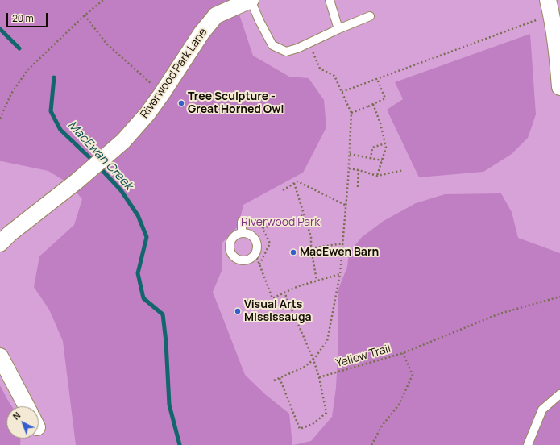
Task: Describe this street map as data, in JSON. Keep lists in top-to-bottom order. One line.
{"streets":{"street":["Riverwood Park Lane"],"path":["Yellow Trail"]},"water":["MacEwan Creek"],"parks":["Riverwood Park"],"places":["Tree Sculpture - Great Horned Owl","MacEwen Barn","Visual Arts Mississauga"],"scale_bar":"20 m","north":"top left"}
